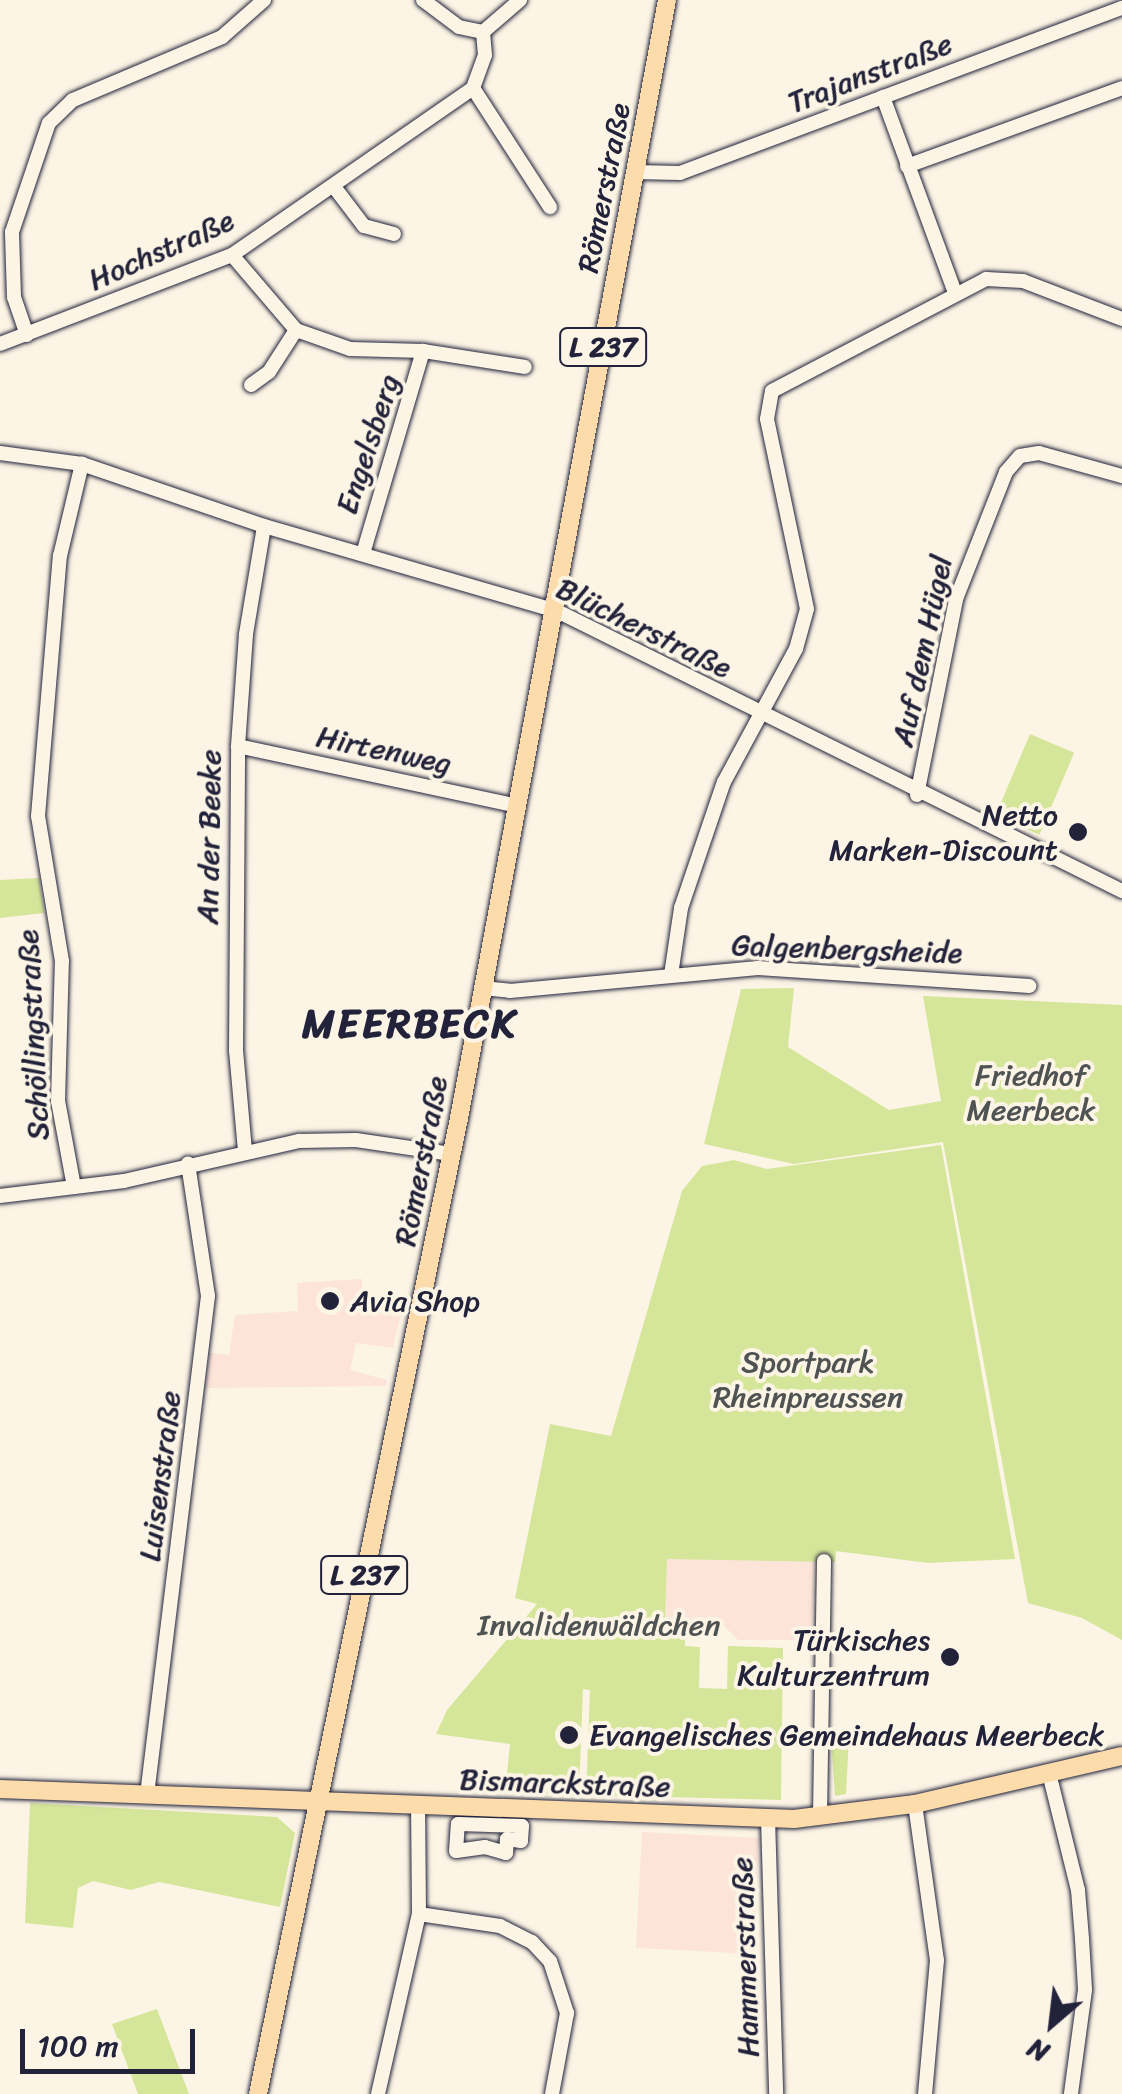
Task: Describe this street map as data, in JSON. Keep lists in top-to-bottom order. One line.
{"streets":{"main road":["Römerstraße","L 237","Bismarckstraße"],"street":["Trajanstraße","Hochstraße","Engelsberg","Blücherstraße","Auf dem Hügel","Hirtenweg","An der Beeke","Galgenbergsheide","Schöllingstraße","Luisenstraße","Hammerstraße"]},"crossings":[["Trajanstraße","Römerstraße"],["Römerstraße","Blücherstraße"],["Römerstraße","Hirtenweg"],["Römerstraße","Galgenbergsheide"],["Römerstraße","Bismarckstraße"],["Engelsberg","Blücherstraße"],["Blücherstraße","Auf dem Hügel"],["Blücherstraße","An der Beeke"],["Blücherstraße","Schöllingstraße"],["Hirtenweg","An der Beeke"],["Luisenstraße","Bismarckstraße"],["Bismarckstraße","Hammerstraße"]],"districts":["MEERBECK"],"parks":["Friedhof Meerbeck","Sportpark Rheinpreussen","Invalidenwäldchen"],"places":["Netto Marken-Discount","Avia Shop","Türkisches Kulturzentrum","Evangelisches Gemeindehaus Meerbeck"],"scale_bar":"100 m","north":"bottom left"}
